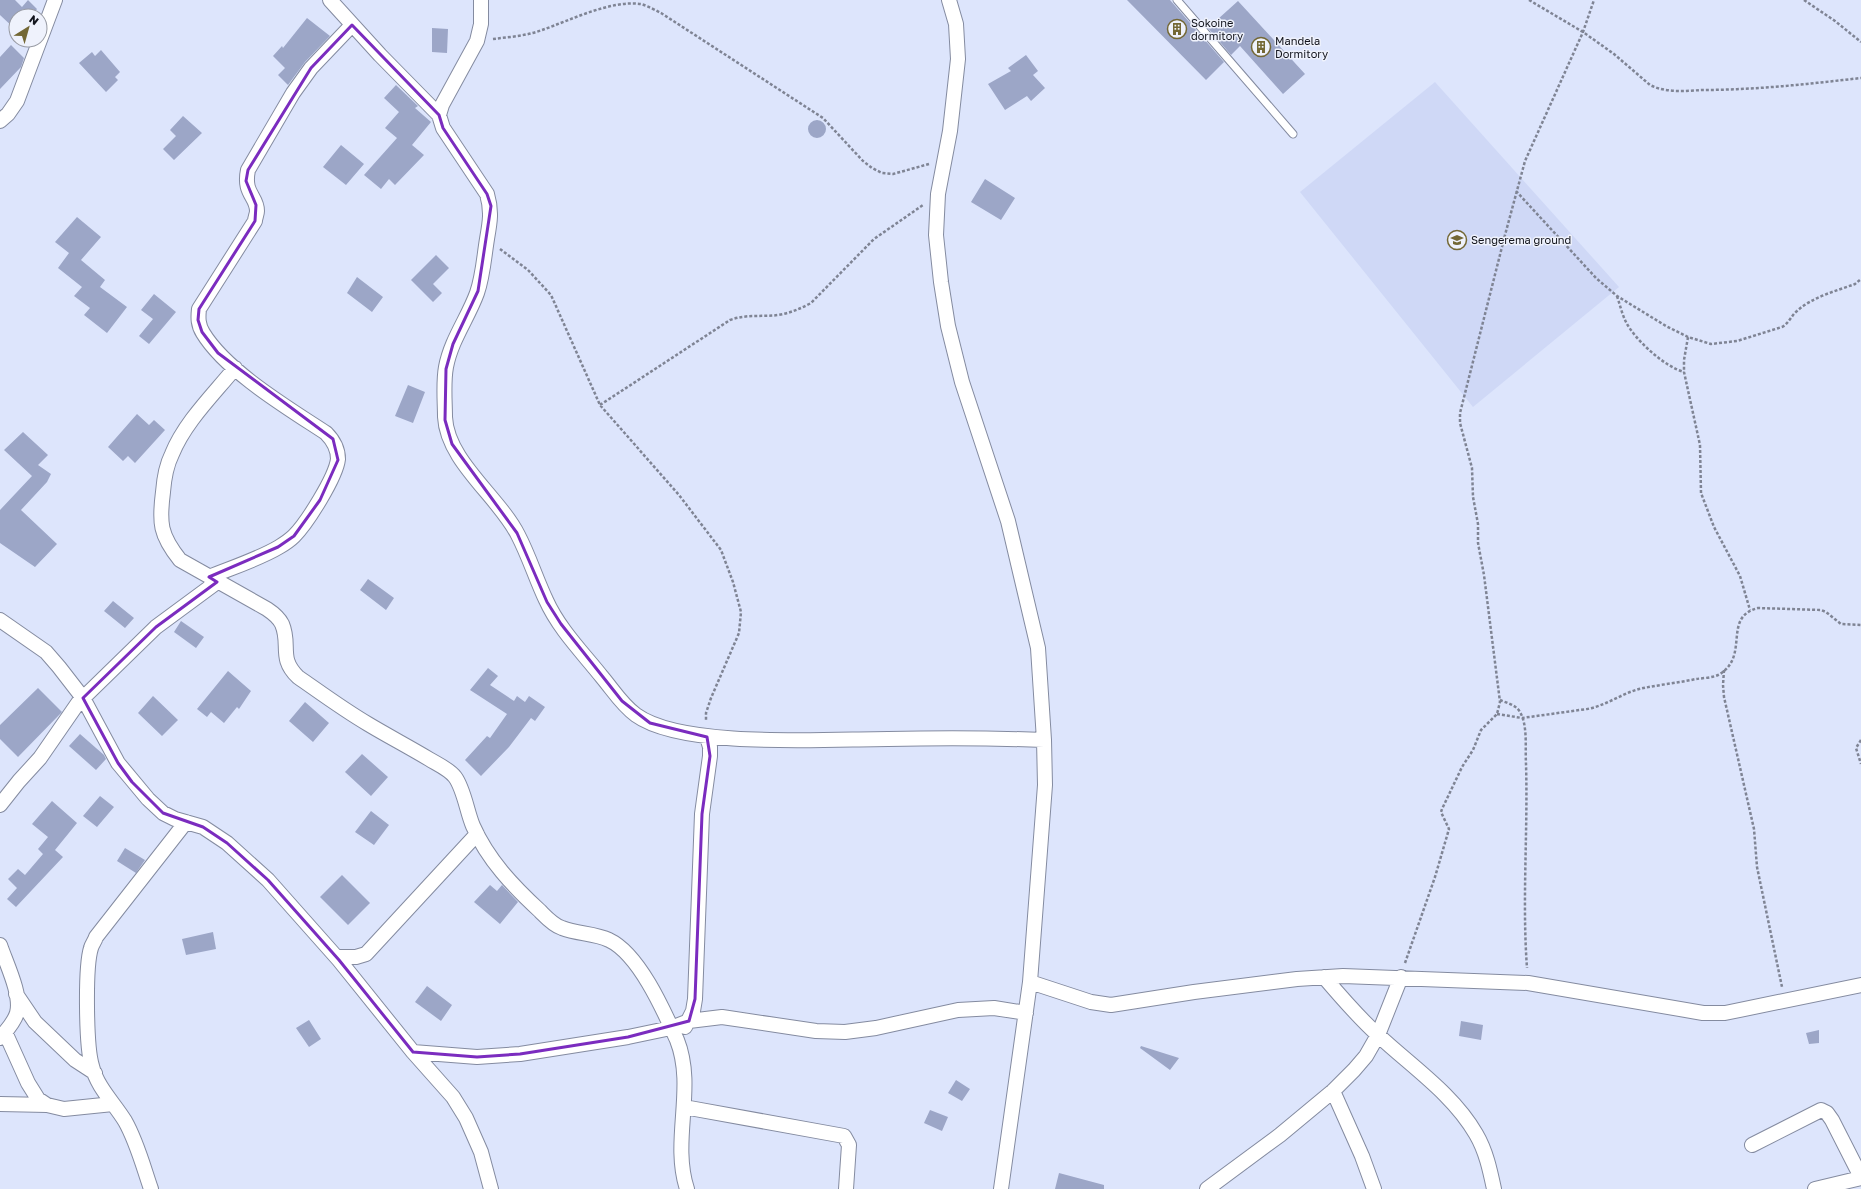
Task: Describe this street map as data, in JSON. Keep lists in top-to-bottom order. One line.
{"places":{"building":["Sokoine dormitory","Mandela Dormitory"],"school or university":["Sengerema ground"]},"north":"top right"}
